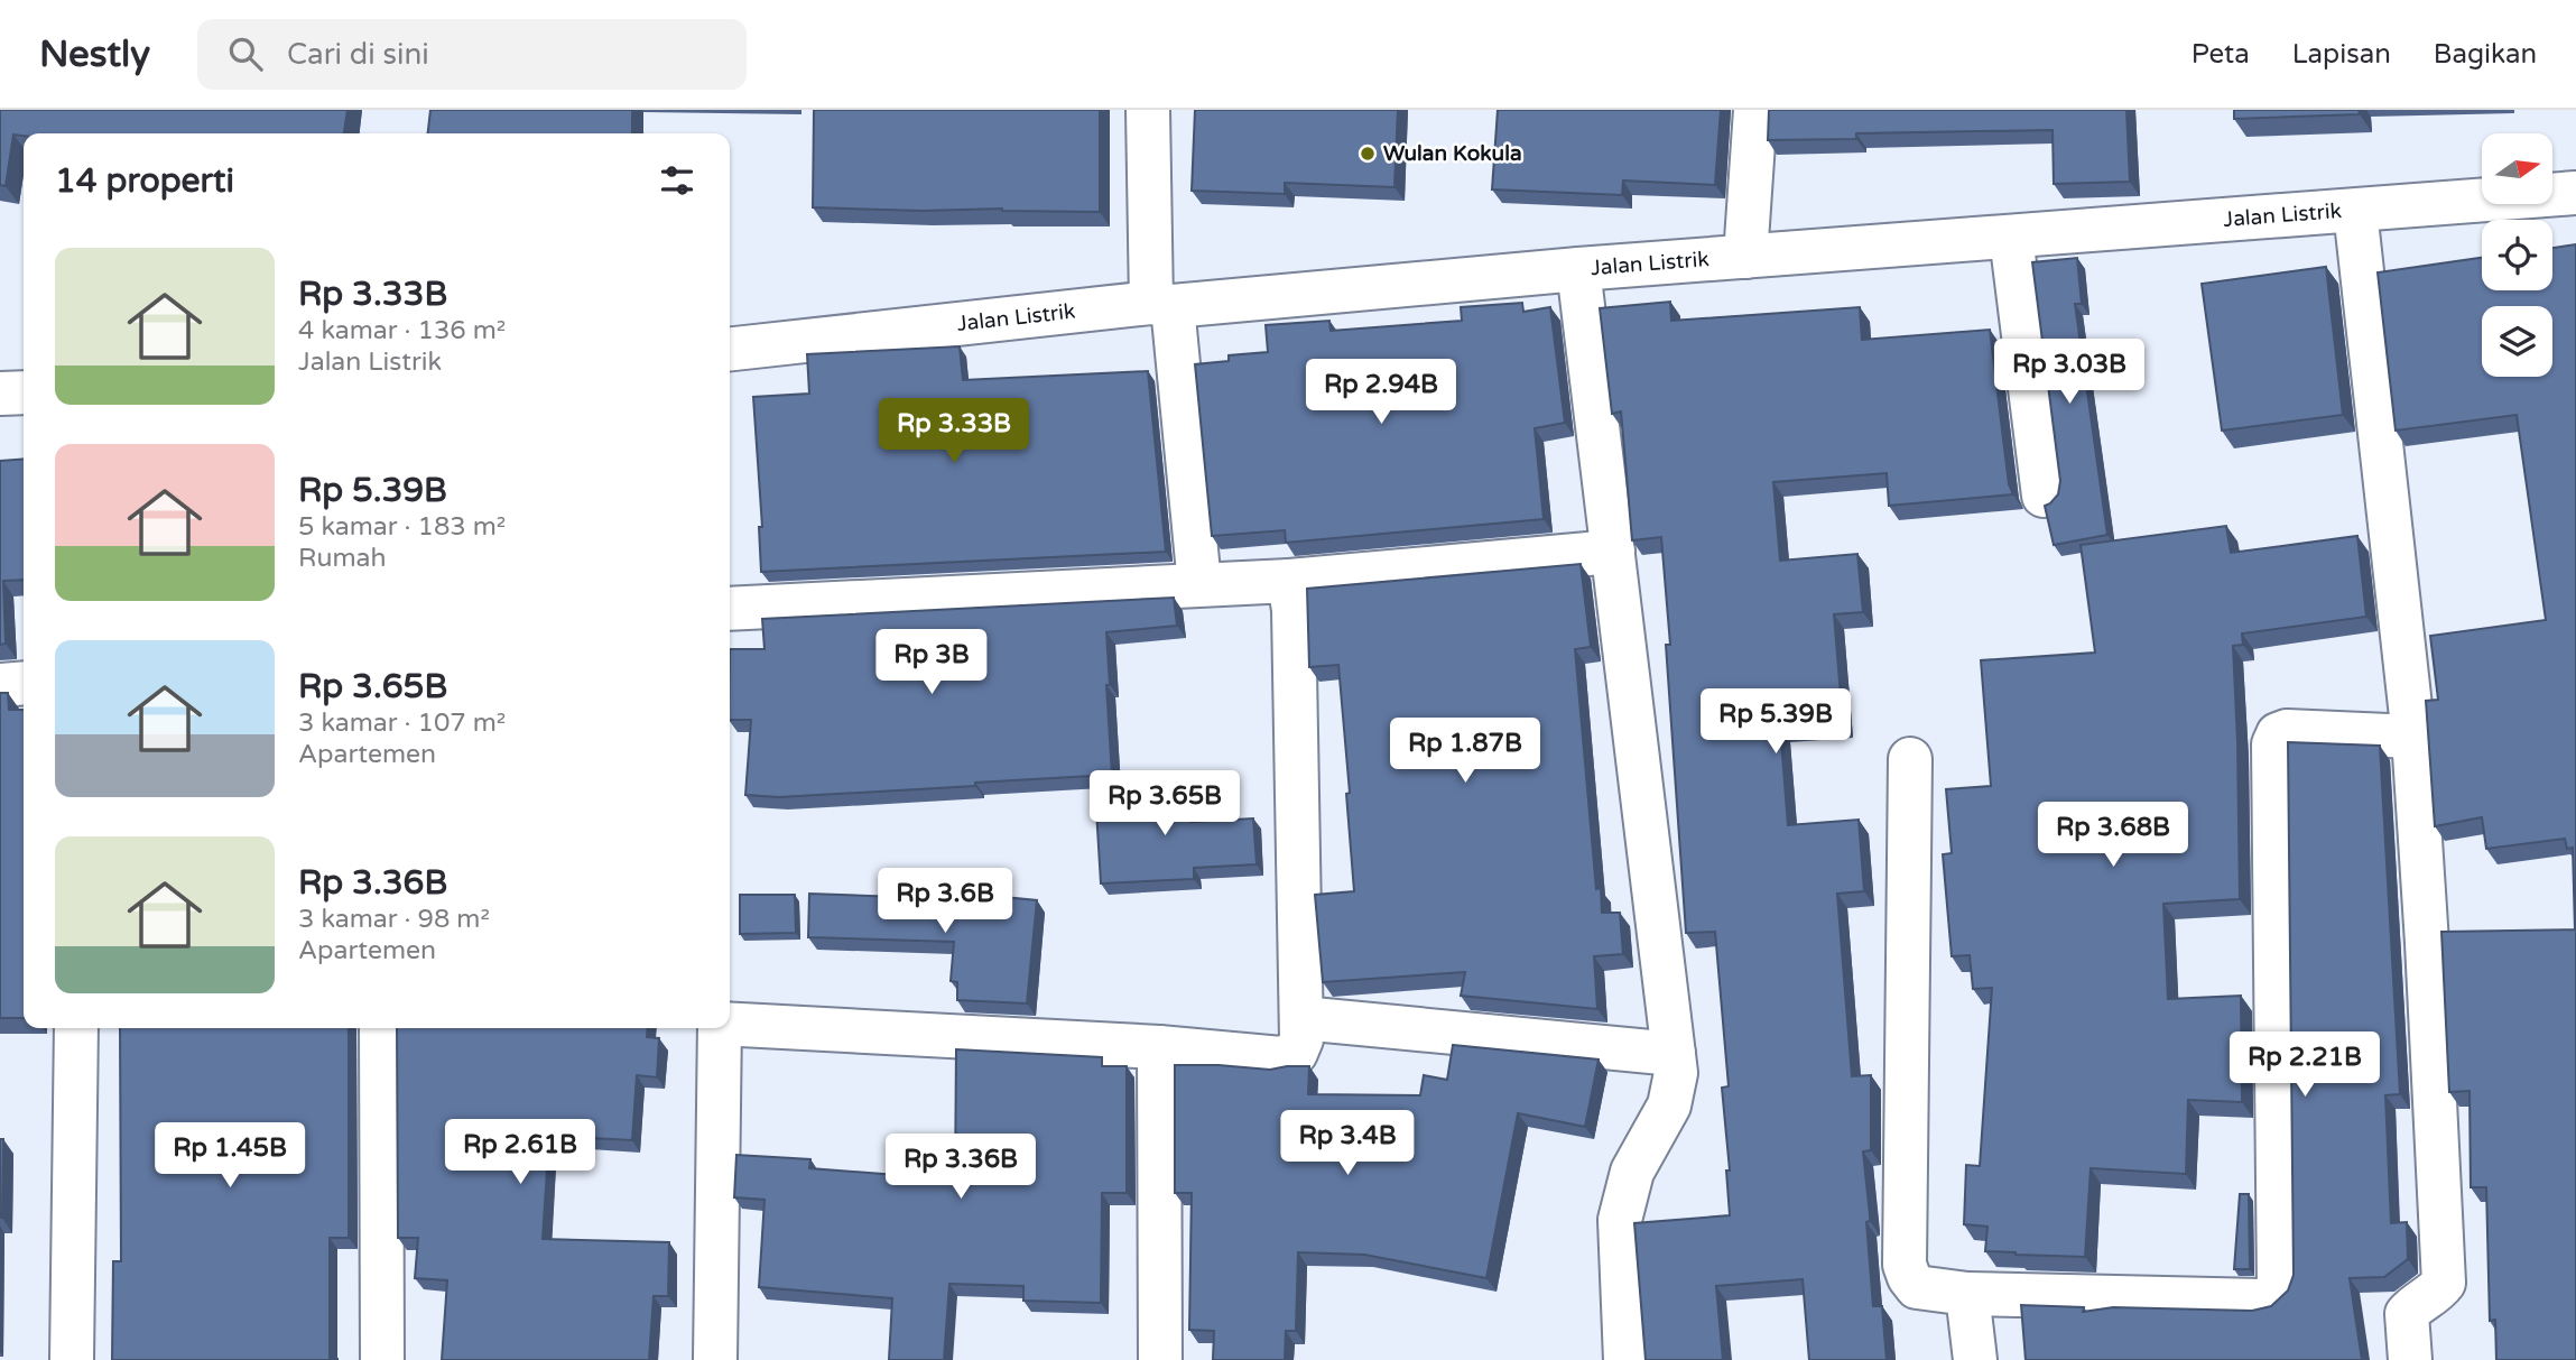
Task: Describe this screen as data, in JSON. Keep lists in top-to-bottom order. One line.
{"streets":{"street":["Jalan Listrik"]},"places":["Wulan Kokula"],"north":"right","page":{"header":"Nestly","search":"Cari di sini","nav":["Peta","Lapisan","Bagikan"],"heading":"14 properti","list":[{"name":"Rp 3.33B","note":"4 kamar · 136 m² · Jalan Listrik"},{"name":"Rp 5.39B","note":"5 kamar · 183 m² · Rumah"},{"name":"Rp 3.65B","note":"3 kamar · 107 m² · Apartemen"},{"name":"Rp 3.36B","note":"3 kamar · 98 m² · Apartemen"}],"price":["Rp 3.03B","Rp 2.94B","Rp 3.33B","Rp 3B","Rp 5.39B","Rp 1.87B","Rp 3.65B","Rp 3.68B","Rp 3.6B","Rp 2.21B","Rp 3.4B","Rp 2.61B","Rp 1.45B","Rp 3.36B"]}}
